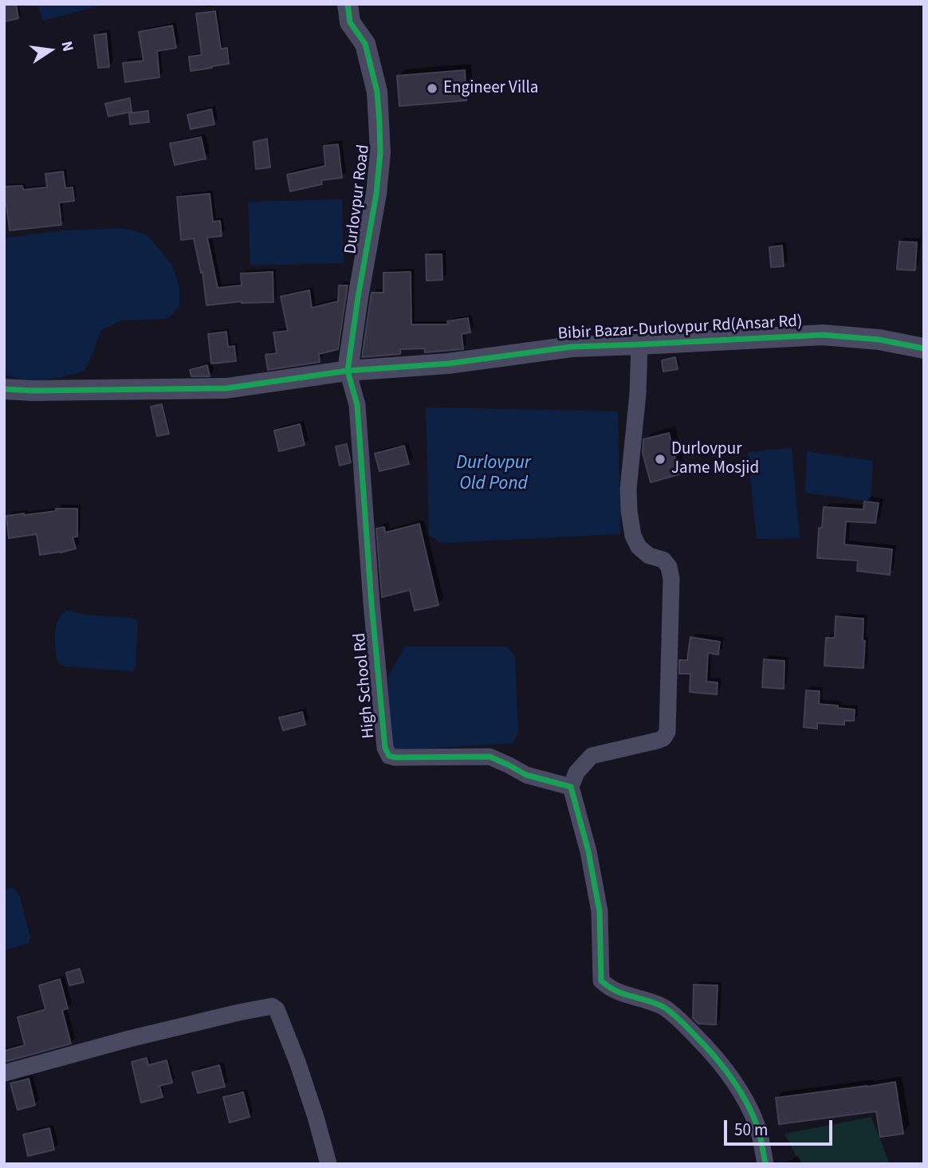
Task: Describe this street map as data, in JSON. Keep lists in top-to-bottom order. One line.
{"streets":{"street":["Durlovpur Road","Bibir Bazar-Durlovpur Rd(Ansar Rd)","High School Rd"]},"crossings":[["Durlovpur Road","Bibir Bazar-Durlovpur Rd(Ansar Rd)"],["Durlovpur Road","High School Rd"],["Bibir Bazar-Durlovpur Rd(Ansar Rd)","High School Rd"]],"water":["Durlovpur Old Pond"],"places":["Engineer Villa","Durlovpur Jame Mosjid"],"scale_bar":"50 m","north":"right"}
